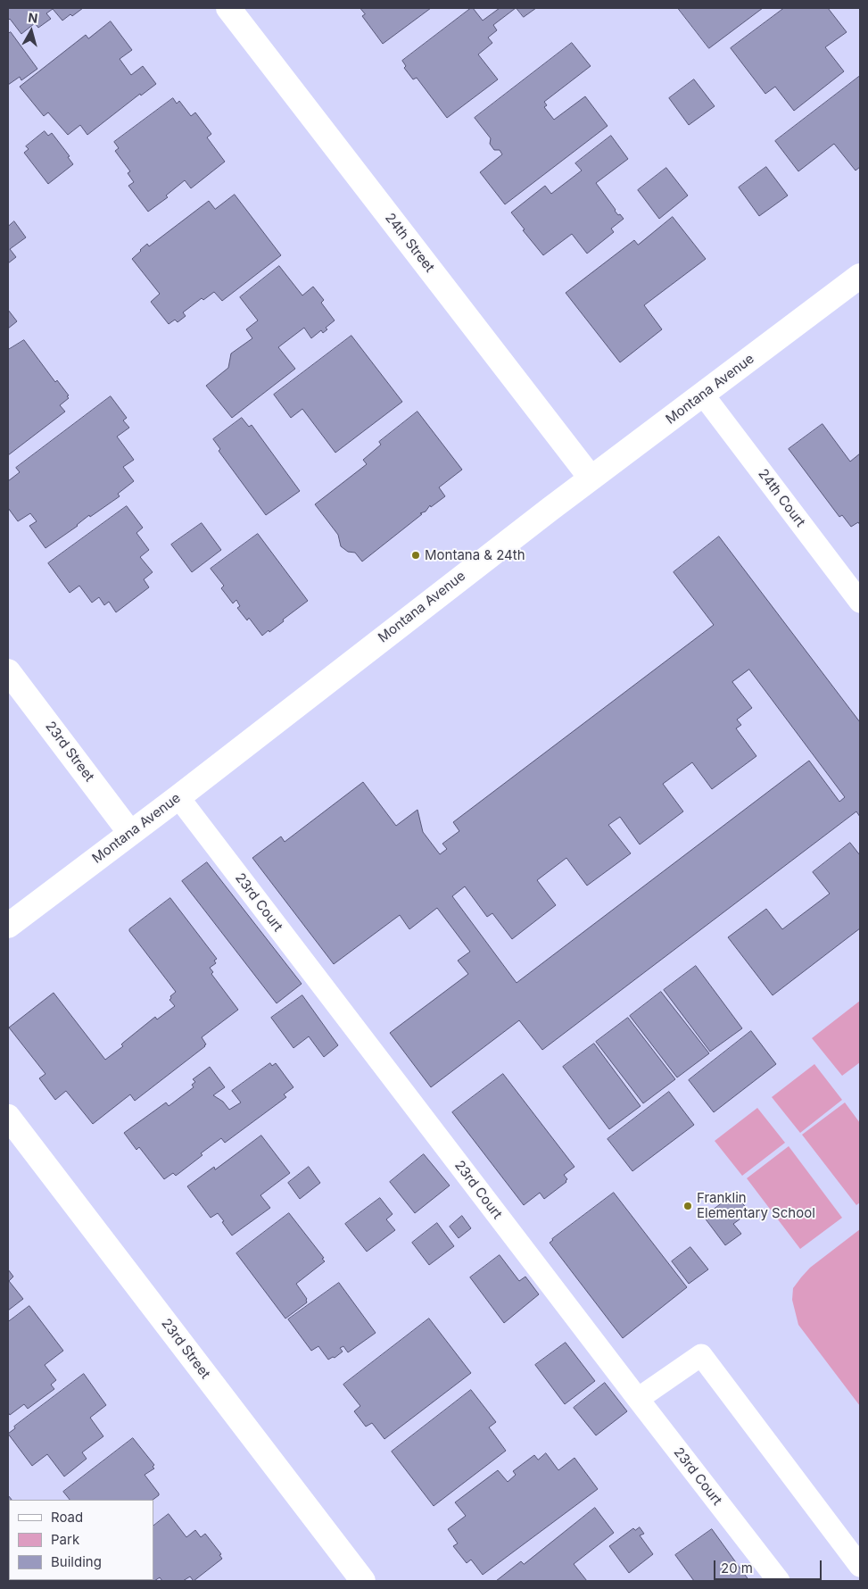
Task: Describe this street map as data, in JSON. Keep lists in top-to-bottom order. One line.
{"streets":{"street":["24th Street","Montana Avenue","23rd Street"],"lane":["24th Court","23rd Court"]},"crossings":[["24th Street","Montana Avenue"],["Montana Avenue","24th Court"],["Montana Avenue","23rd Street"],["Montana Avenue","23rd Court"]],"places":["Montana & 24th","Franklin Elementary School"],"legend":["Road","Park","Building"],"scale_bar":"20 m","north":"top"}
